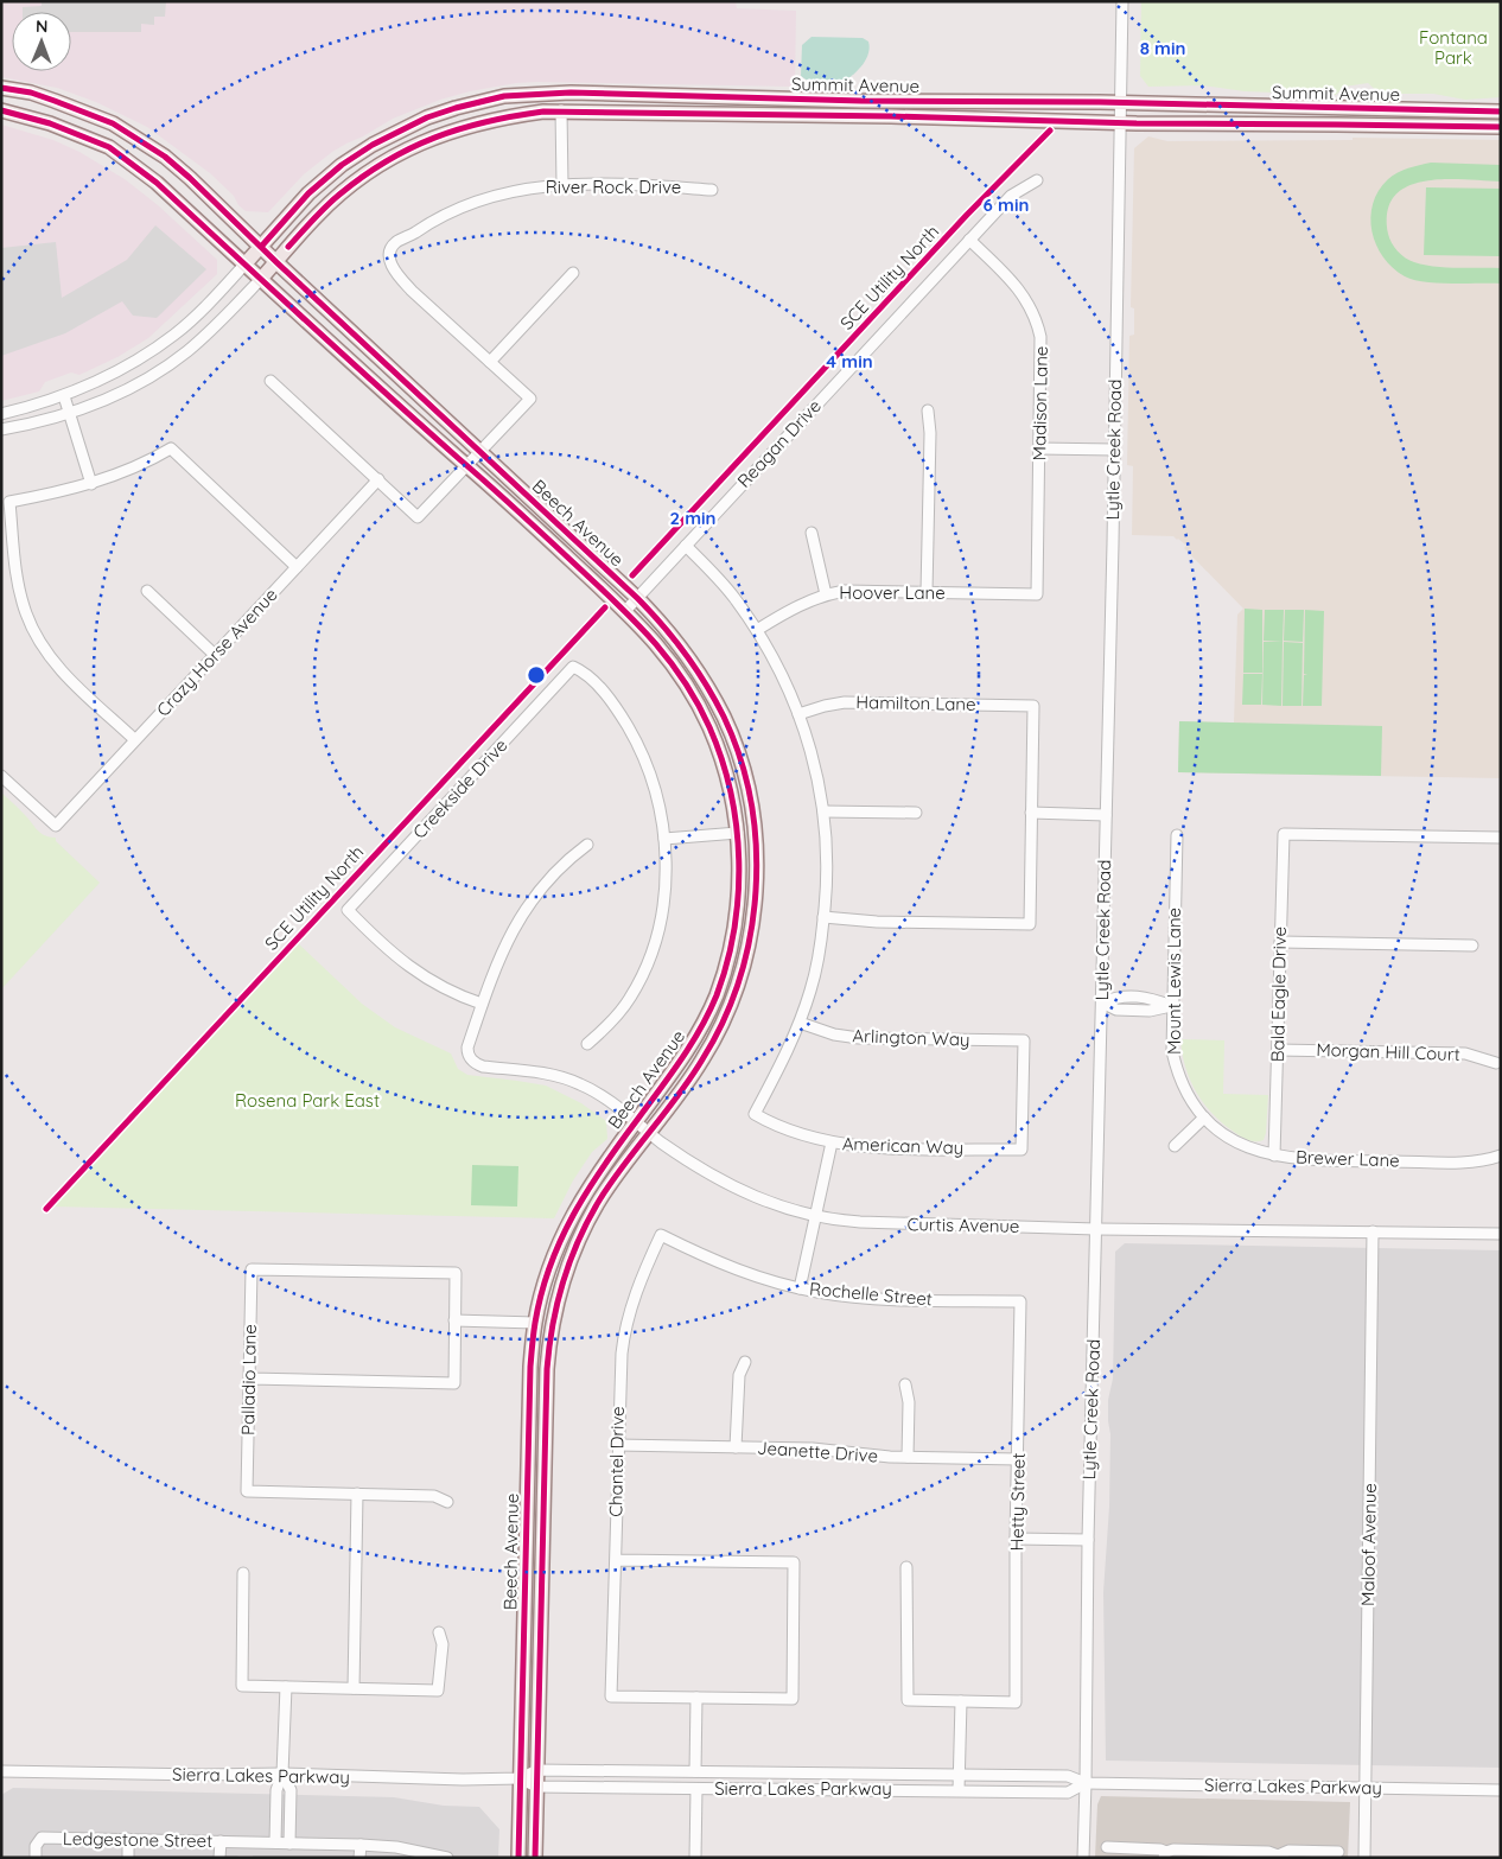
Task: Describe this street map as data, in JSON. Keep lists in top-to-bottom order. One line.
{"streets":{"main road":["Summit Avenue","Beech Avenue"],"street":["River Rock Drive","Madison Lane","Reagan Drive","Lytle Creek Road","Hoover Lane","Crazy Horse Avenue","Hamilton Lane","Creekside Drive","Mount Lewis Lane","Bald Eagle Drive","Arlington Way","Morgan Hill Court","American Way","Brewer Lane","Curtis Avenue","Rochelle Street","Palladio Lane","Jeanette Drive","Chantel Drive","Hetty Street","Maloof Avenue","Sierra Lakes Parkway","Ledgestone Street"],"cycle path":["SCE Utility North"]},"crossings":[["Summit Avenue","Lytle Creek Road"],["Summit Avenue","Beech Avenue"],["Madison Lane","Reagan Drive"],["Madison Lane","Hoover Lane"],["Reagan Drive","Beech Avenue"],["Lytle Creek Road","Curtis Avenue"],["Lytle Creek Road","Sierra Lakes Parkway"],["Beech Avenue","Curtis Avenue"],["Beech Avenue","Sierra Lakes Parkway"],["Creekside Drive","Curtis Avenue"],["Mount Lewis Lane","Brewer Lane"],["Bald Eagle Drive","Morgan Hill Court"],["Bald Eagle Drive","Brewer Lane"],["Arlington Way","American Way"],["Curtis Avenue","Maloof Avenue"],["Rochelle Street","Chantel Drive"],["Rochelle Street","Hetty Street"],["Jeanette Drive","Chantel Drive"],["Jeanette Drive","Hetty Street"],["Maloof Avenue","Sierra Lakes Parkway"]],"parks":["Fontana Park","Rosena Park East"],"north":"top","rings":["8 min","6 min","4 min","2 min"]}
